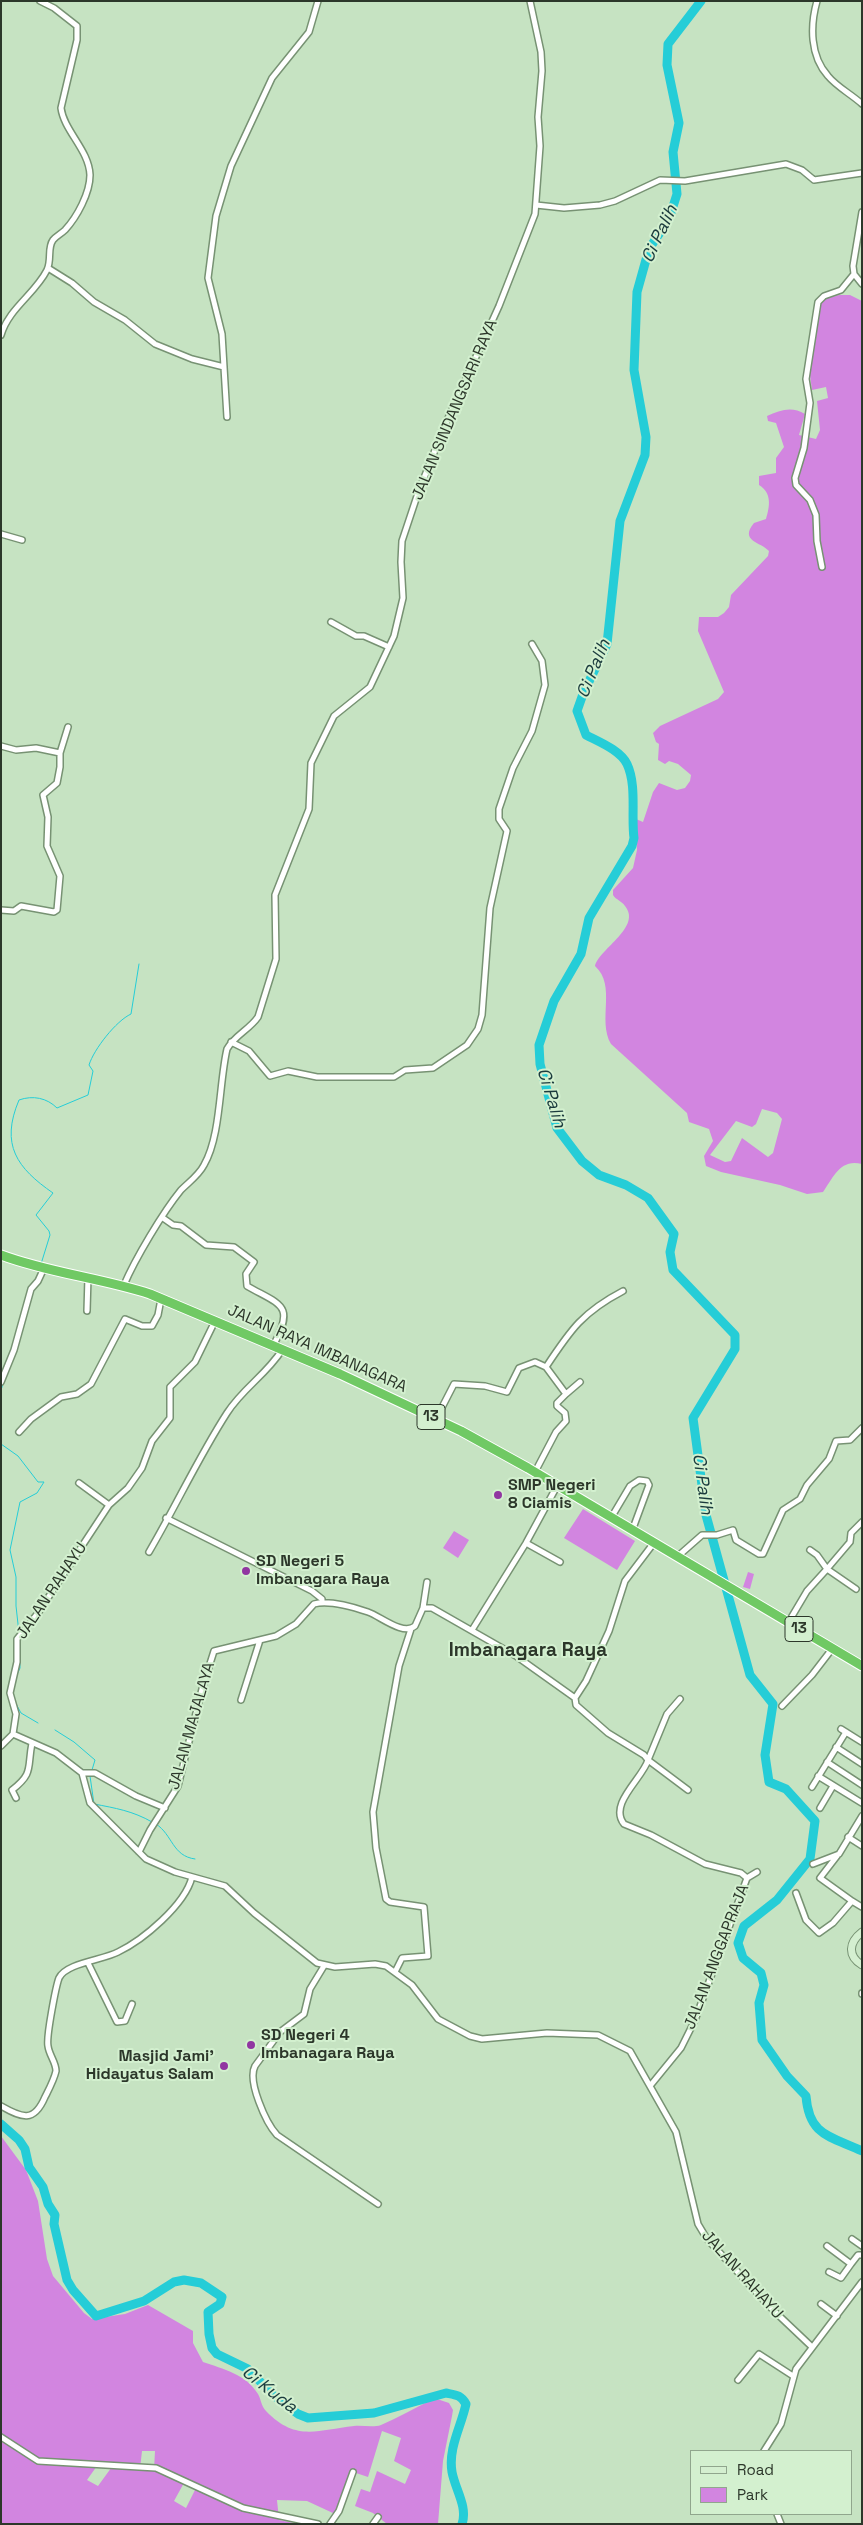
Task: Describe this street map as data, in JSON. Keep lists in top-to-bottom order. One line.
{"streets":{"highway":["JALAN RAYA IMBANAGARA","13"],"street":["JALAN SINDANGSARI RAYA","JALAN RAHAYU","JALAN MAJALAYA","JALAN ANGGAPRAJA"]},"crossings":[["JALAN SINDANGSARI RAYA","JALAN RAYA IMBANAGARA"],["JALAN RAYA IMBANAGARA","JALAN RAHAYU"],["JALAN RAHAYU","JALAN ANGGAPRAJA"]],"districts":["Imbanagara Raya"],"water":["Ci Palih","Ci Kuda"],"places":["SMP Negeri 8 Ciamis","SD Negeri 5 Imbanagara Raya","SD Negeri 4 Imbanagara Raya","Masjid Jami' Hidayatus Salam"],"legend":["Road","Park"]}
